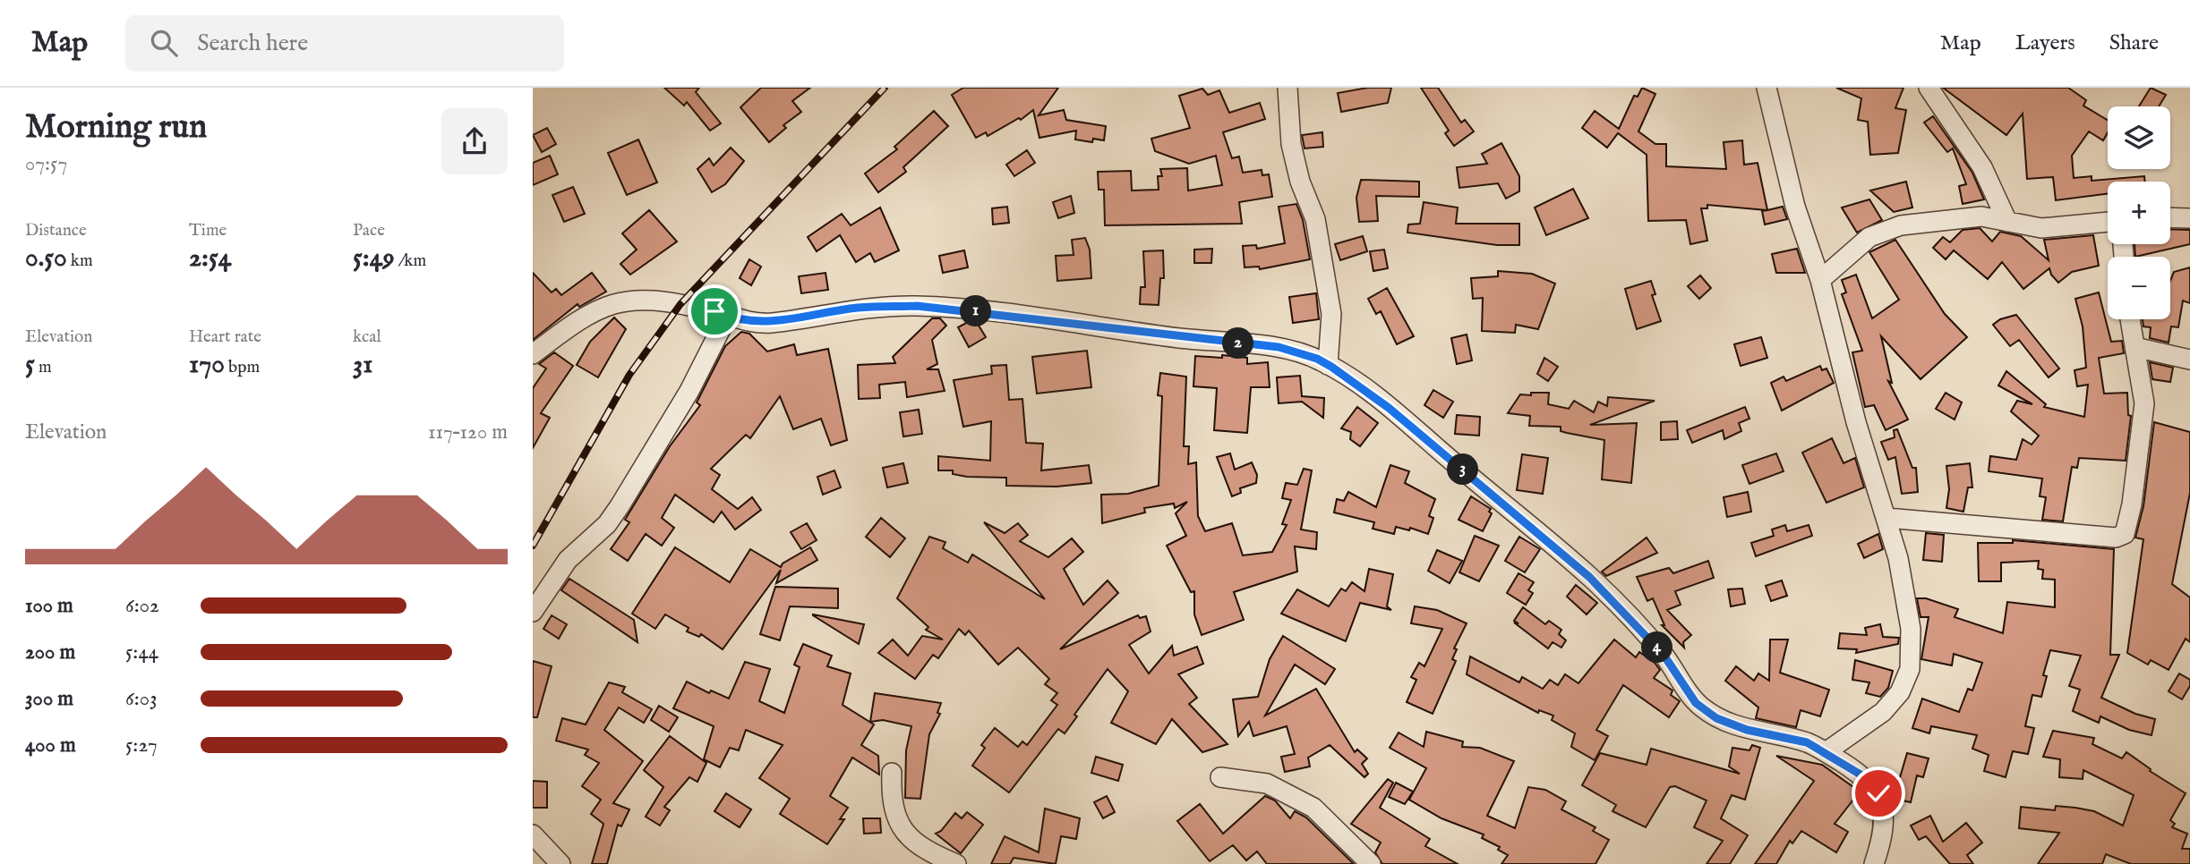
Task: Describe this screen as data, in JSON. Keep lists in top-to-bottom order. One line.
{"page":{"header":"Map","search":"Search here","nav":["Map","Layers","Share"],"heading":["Morning run","07:57"],"map_buttons":["+","−"],"stats":[["Distance","0.50 km"],["Time","2:54"],["Pace","5:49 /km"],["Elevation","5 m"],["Heart rate","170 bpm"],["kcal","31"]],"pins":["1","2","3","4"],"chart":["Elevation","117–120 m"],"list":[{"name":"100 m","note":"6:02"},{"name":"200 m","note":"5:44"},{"name":"300 m","note":"6:03"},{"name":"400 m","note":"5:27"}]}}
